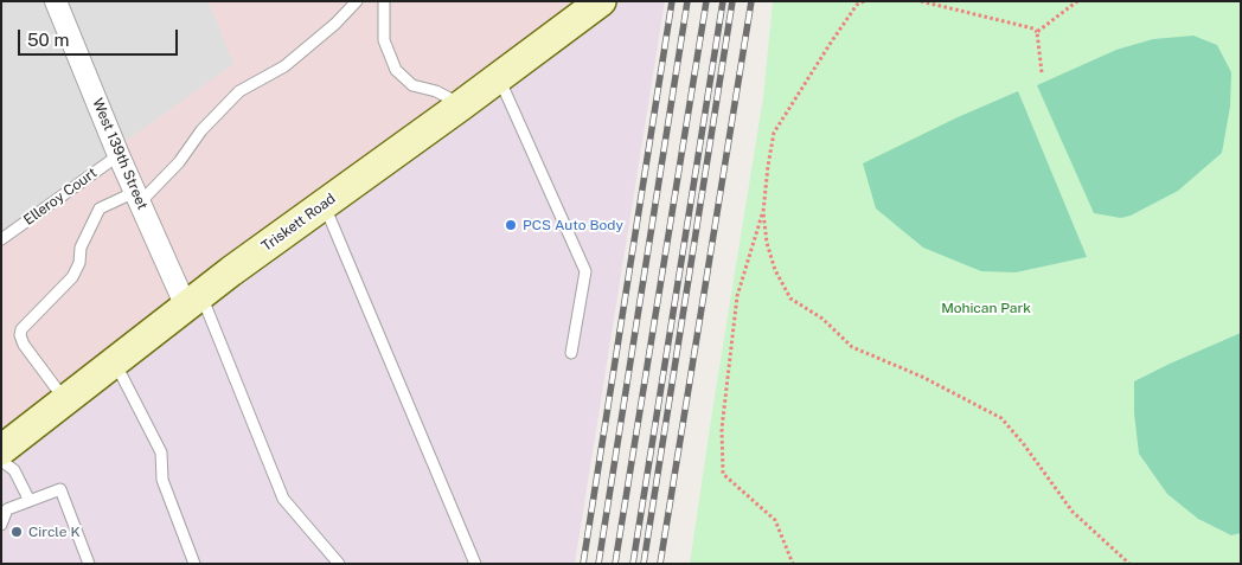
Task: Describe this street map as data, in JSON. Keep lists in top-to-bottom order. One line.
{"streets":{"main road":["Triskett Road"],"street":["West 139th Street"],"lane":["Elleroy Court"]},"crossings":[["West 139th Street","Elleroy Court"],["West 139th Street","Triskett Road"]],"parks":["Mohican Park"],"places":["PCS Auto Body","Circle K"],"scale_bar":"50 m"}
